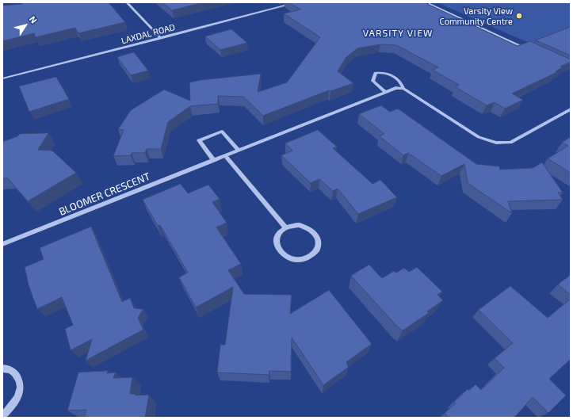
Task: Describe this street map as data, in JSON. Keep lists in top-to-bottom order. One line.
{"streets":{"street":["LAXDAL ROAD","BLOOMER CRESCENT"]},"districts":["VARSITY VIEW"],"places":["Varsity View Community Centre"],"north":"top right"}
